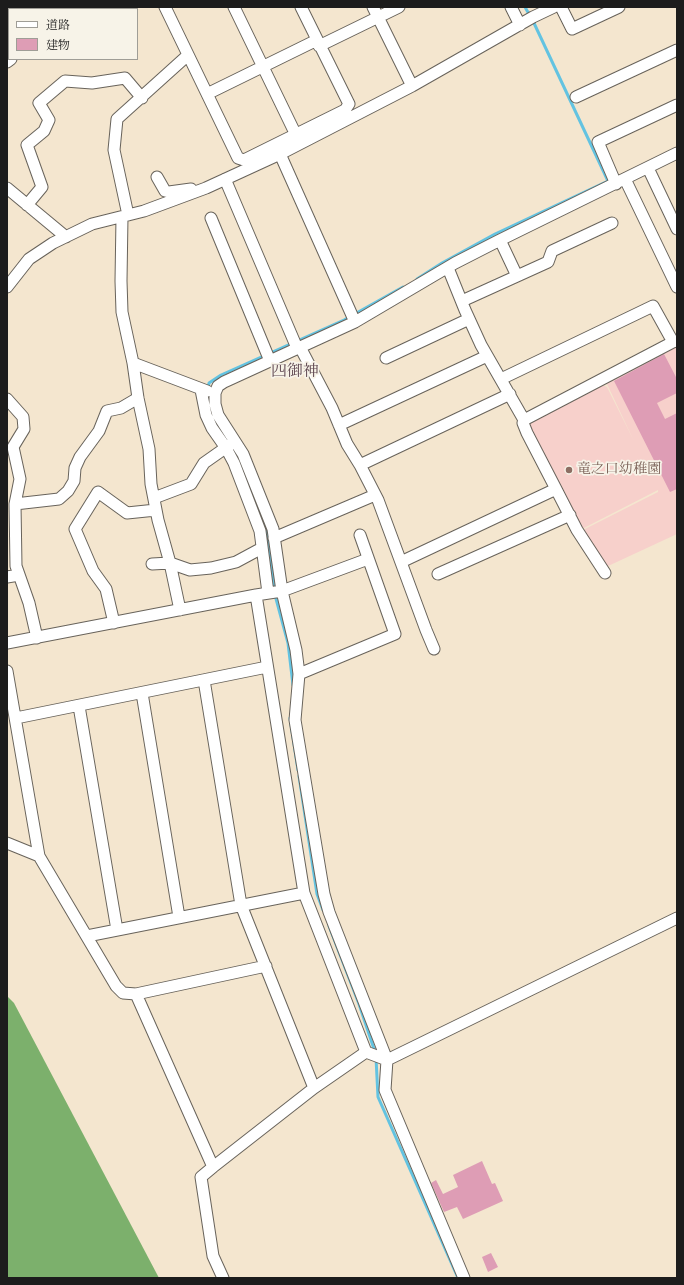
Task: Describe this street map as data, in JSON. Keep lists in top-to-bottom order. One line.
{"districts":["四御神"],"places":["竜之口幼稚園"],"legend":["道路","建物"]}
